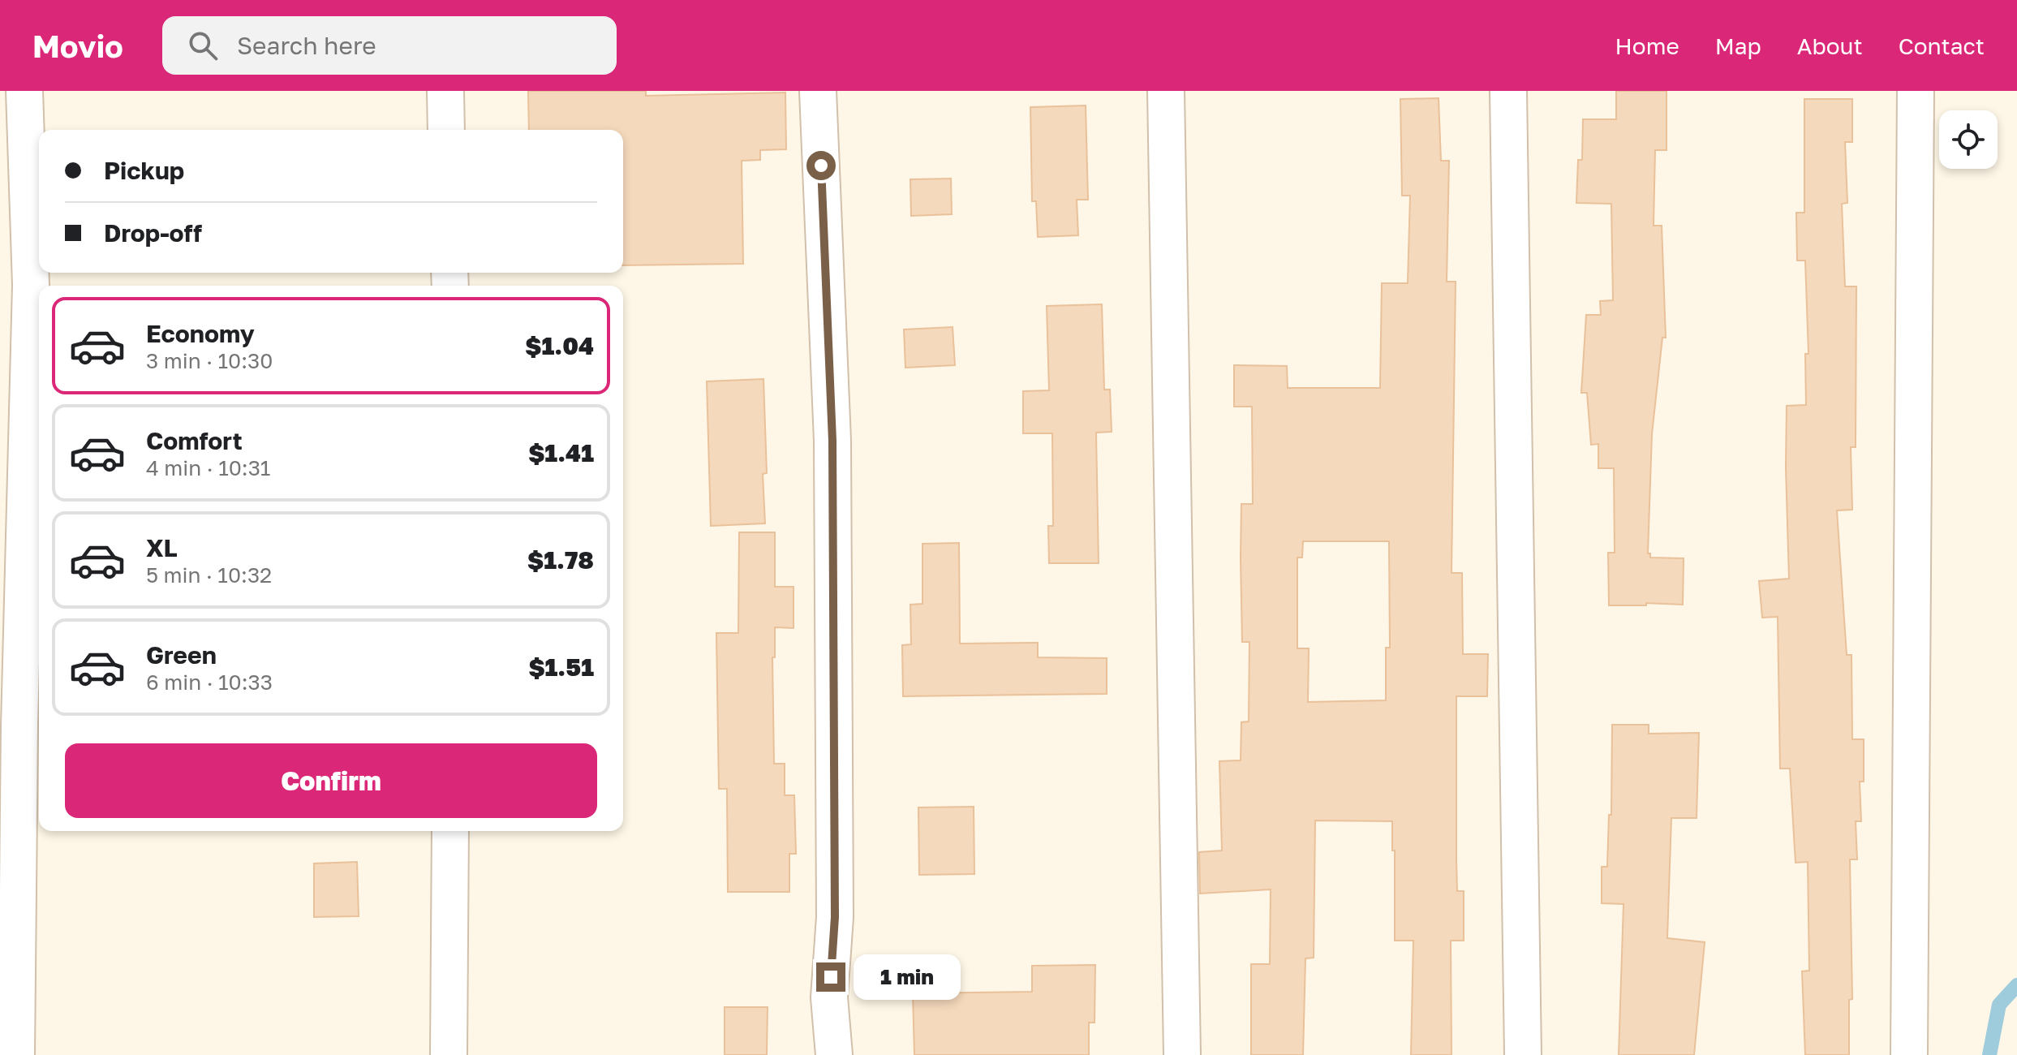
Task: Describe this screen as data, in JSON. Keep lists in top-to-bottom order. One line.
{"page":{"header":"Movio","search":"Search here","nav":["Home","Map","About","Contact"],"banner":["Pickup","Drop-off"],"list":[{"name":"Economy","note":"3 min · 10:30","value":"$1.04"},{"name":"Comfort","note":"4 min · 10:31","value":"$1.41"},{"name":"XL","note":"5 min · 10:32","value":"$1.78"},{"name":"Green","note":"6 min · 10:33","value":"$1.51"}],"buttons":"Confirm","bubble":"1 min"}}
